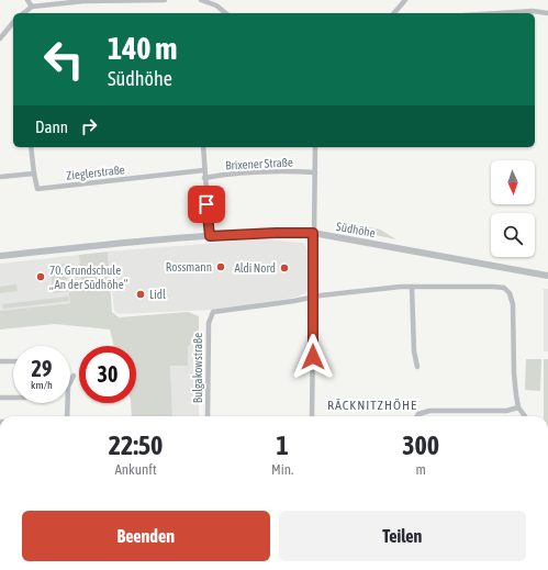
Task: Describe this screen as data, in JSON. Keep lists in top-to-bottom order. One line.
{"streets":{"street":["Brixener Straße","Zieglerstraße","Südhöhe","Bulgakowstraße"]},"districts":["RÄCKNITZHÖHE"],"places":["Rossmann","Aldi Nord","70. Grundschule „An der Südhöhe“","Lidl"],"north":"bottom","page":{"turn":["140 m","Südhöhe"],"then":"Dann","speed":"29 km/h","limit":"30","eta":["22:50","Ankunft","1","Min.","300","m"],"buttons":["Beenden","Teilen"]}}
